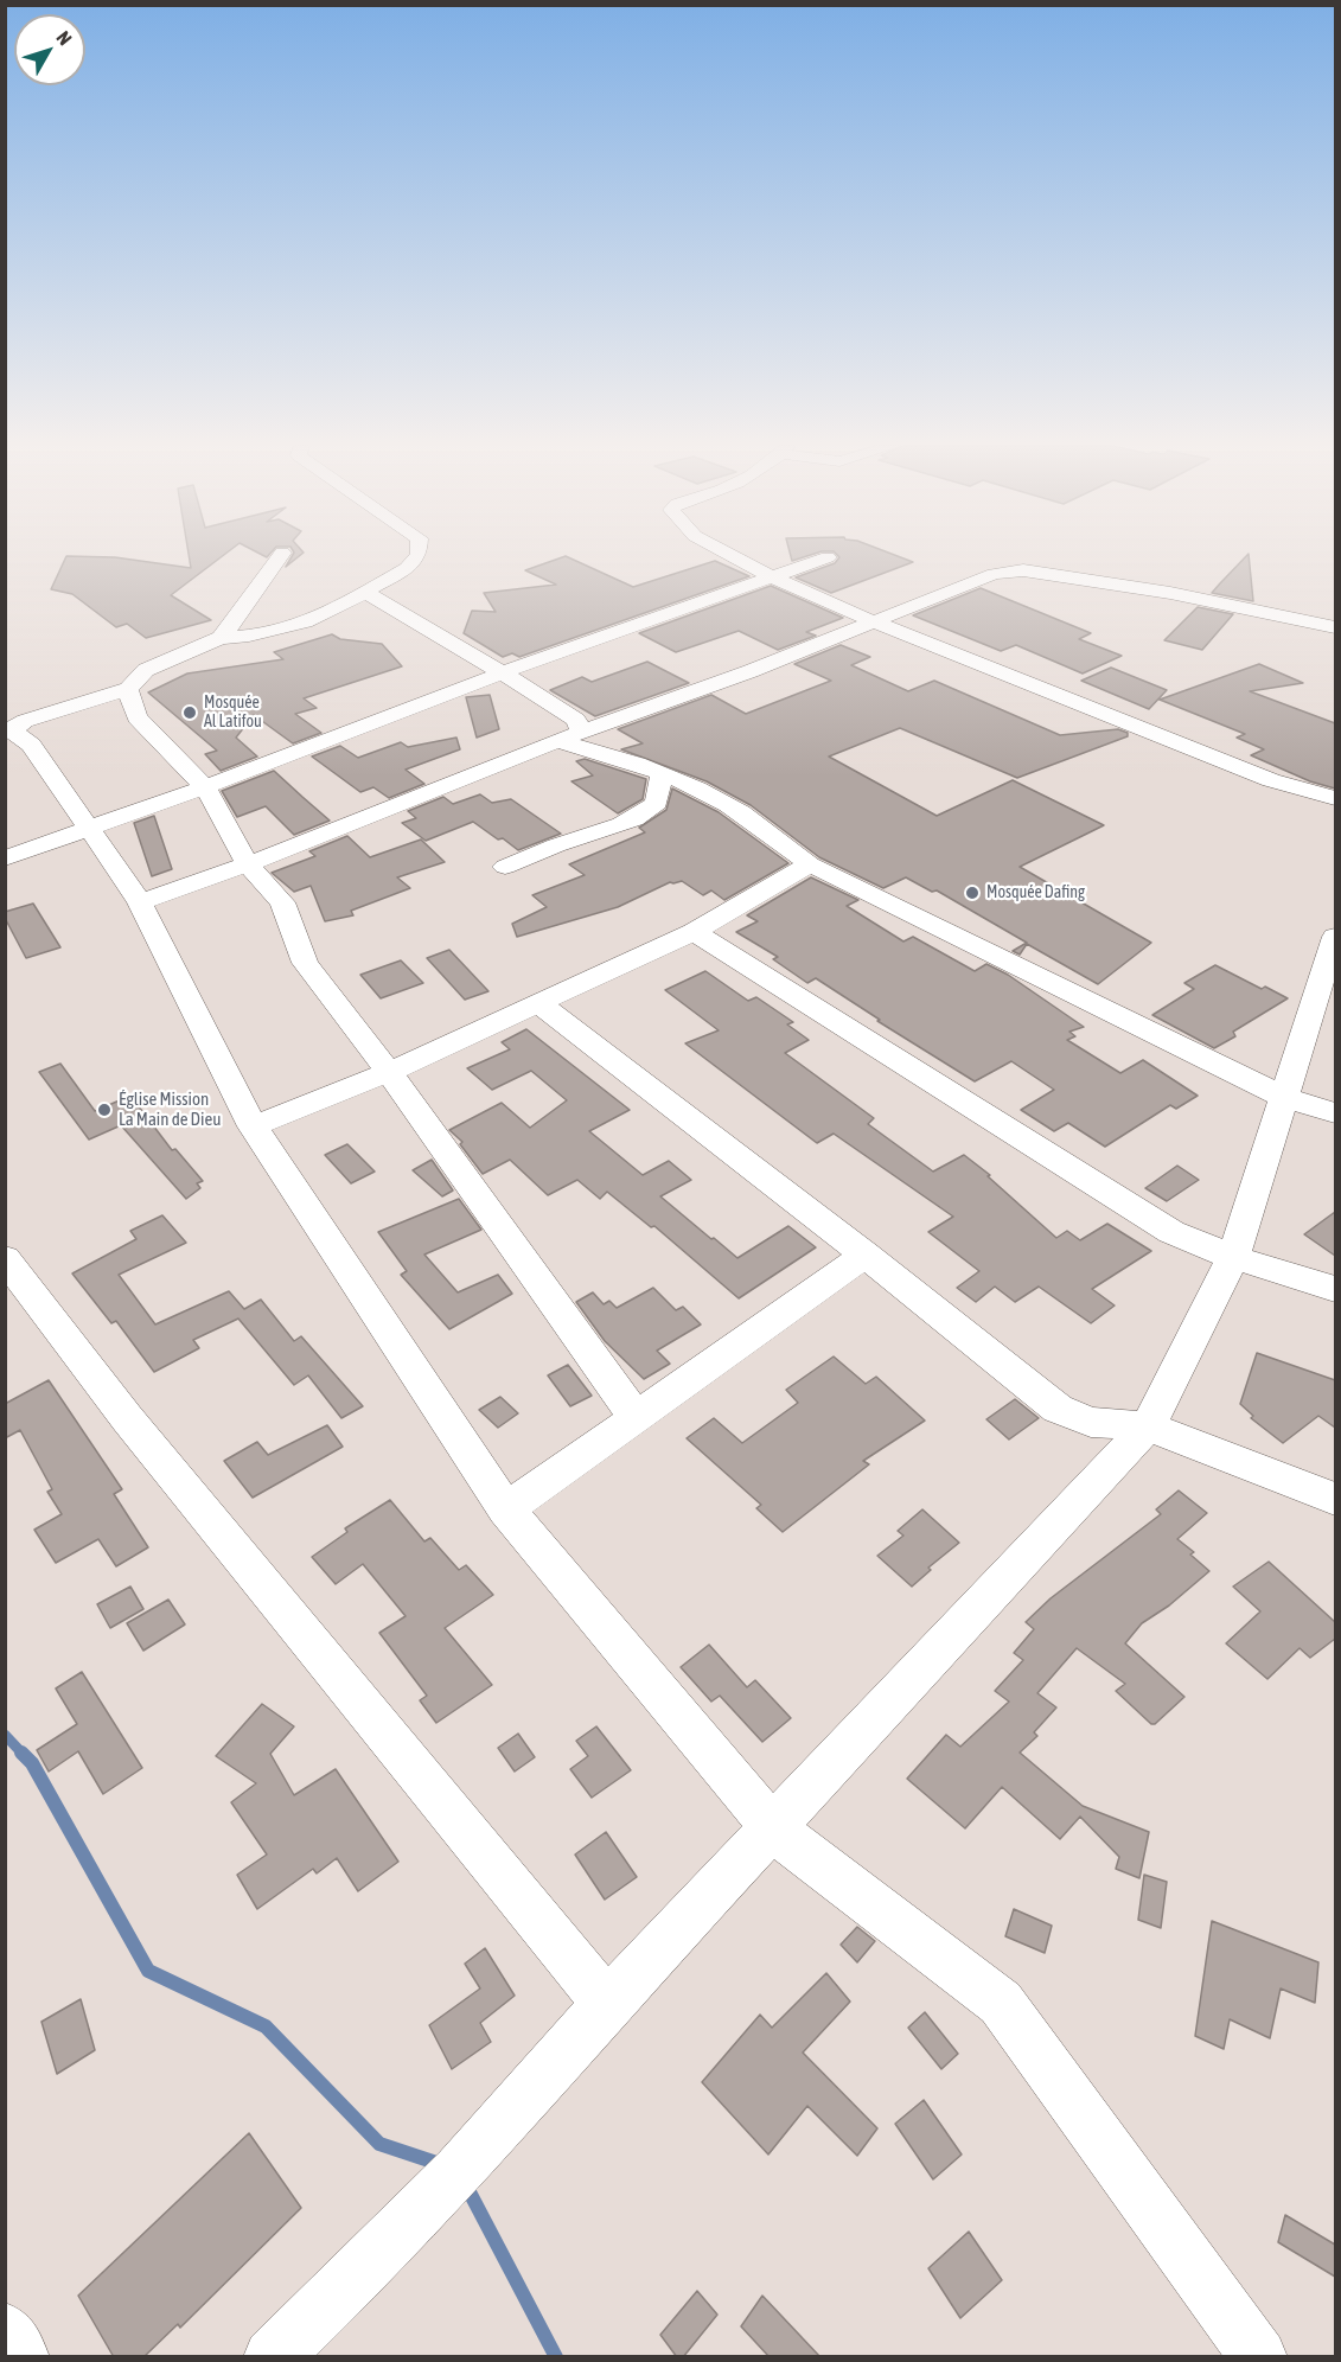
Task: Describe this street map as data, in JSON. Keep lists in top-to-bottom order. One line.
{"places":["Mosquée Al Latifou","Mosquée Dafing","Église Mission La Main de Dieu"],"north":"top right"}
